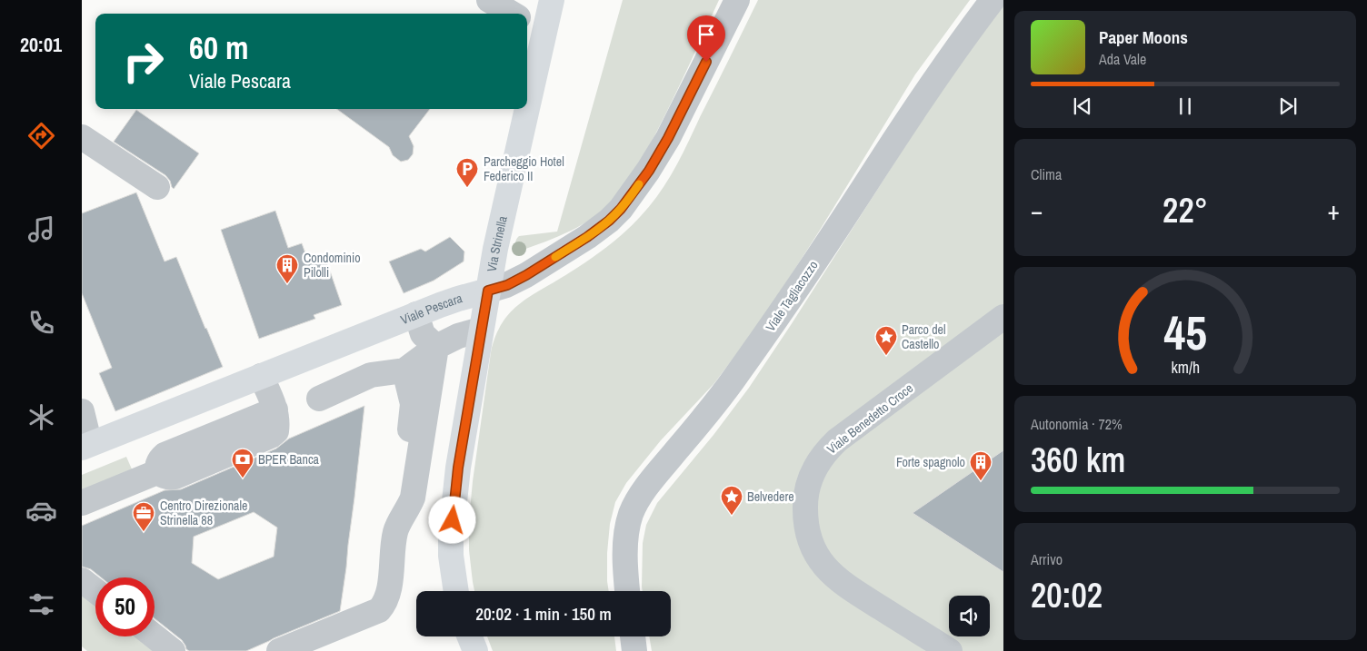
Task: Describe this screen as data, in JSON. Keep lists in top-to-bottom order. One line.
{"streets":{"main road":["Via Strinella","Viale Pescara"],"street":["Viale Tagliacozzo","Viale Benedetto Croce"]},"crossings":[["Via Strinella","Viale Pescara"]],"places":{"parking":["Parcheggio Hotel Federico II"],"building":["Condominio Pilolli","Forte spagnolo"],"place":["Parco del Castello","Belvedere"],"bank":["BPER Banca"],"office":["Centro Direzionale Strinella 88"]},"page":{"tabs":"20:01","turn":["60 m","Viale Pescara"],"song":["Paper Moons","Ada Vale"],"tile":["Clima",["Autonomia · 72%","360 km"],["Arrivo","20:02"]],"heat":["−","22°","+"],"limit":"50","trip":"20:02 · 1 min · 150 m","gauge":["45","km/h"]}}
